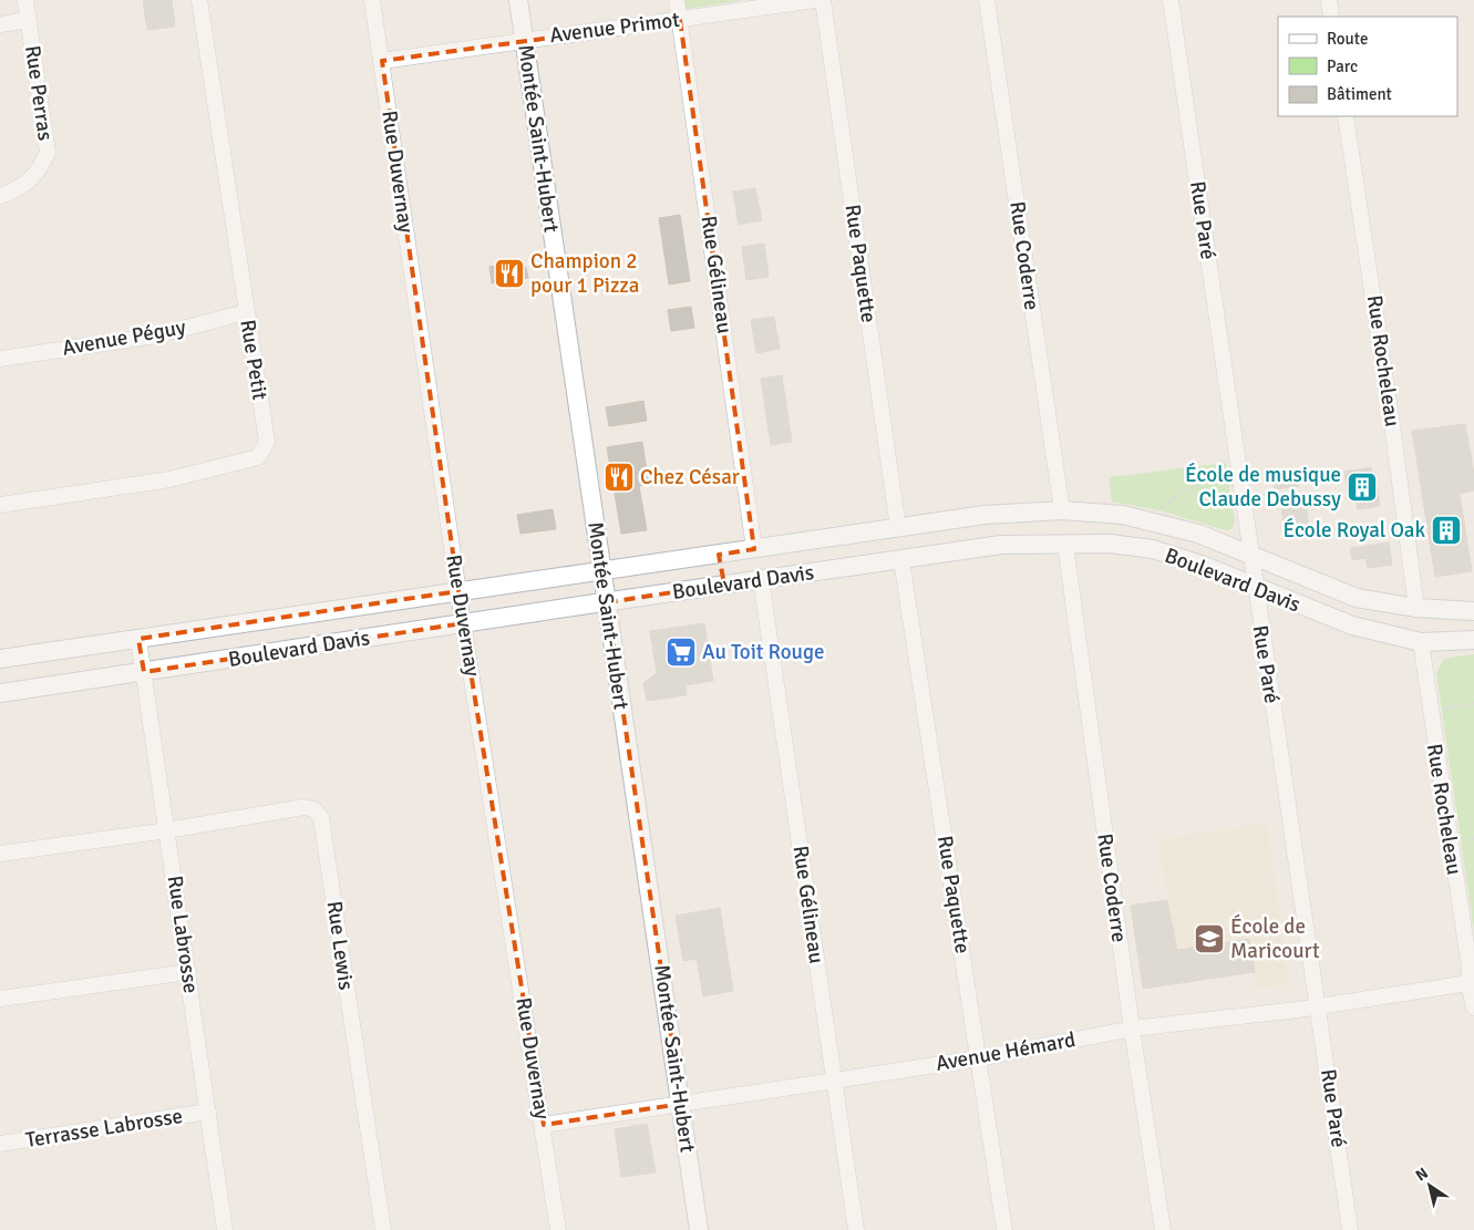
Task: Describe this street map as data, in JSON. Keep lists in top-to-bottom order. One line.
{"streets":{"street":["Avenue Primot","Rue Perras","Montée Saint-Hubert","Rue Duvernay","Rue Paré","Rue Coderre","Rue Paquette","Rue Gélineau","Avenue Péguy","Rue Petit","Rue Rocheleau","Boulevard Davis","Rue Labrosse","Rue Lewis","Avenue Hémard","Terrasse Labrosse"]},"crossings":[["Avenue Primot","Montée Saint-Hubert"],["Avenue Primot","Rue Duvernay"],["Avenue Primot","Rue Gélineau"],["Montée Saint-Hubert","Boulevard Davis"],["Montée Saint-Hubert","Avenue Hémard"],["Rue Duvernay","Boulevard Davis"],["Rue Duvernay","Avenue Hémard"],["Rue Paré","Boulevard Davis"],["Rue Paré","Avenue Hémard"],["Rue Coderre","Boulevard Davis"],["Rue Coderre","Avenue Hémard"],["Rue Paquette","Boulevard Davis"],["Rue Paquette","Avenue Hémard"],["Rue Gélineau","Boulevard Davis"],["Rue Gélineau","Avenue Hémard"],["Avenue Péguy","Rue Petit"],["Rue Rocheleau","Boulevard Davis"],["Rue Rocheleau","Avenue Hémard"],["Boulevard Davis","Rue Labrosse"],["Rue Labrosse","Rue Lewis"],["Rue Labrosse","Terrasse Labrosse"]],"places":{"restaurant":["Champion 2 pour 1 Pizza","Chez César"],"building":["École de musique Claude Debussy","École Royal Oak"],"supermarket":["Au Toit Rouge"],"school or university":["École de Maricourt"]},"legend":["Route","Parc","Bâtiment"],"north":"top left"}
